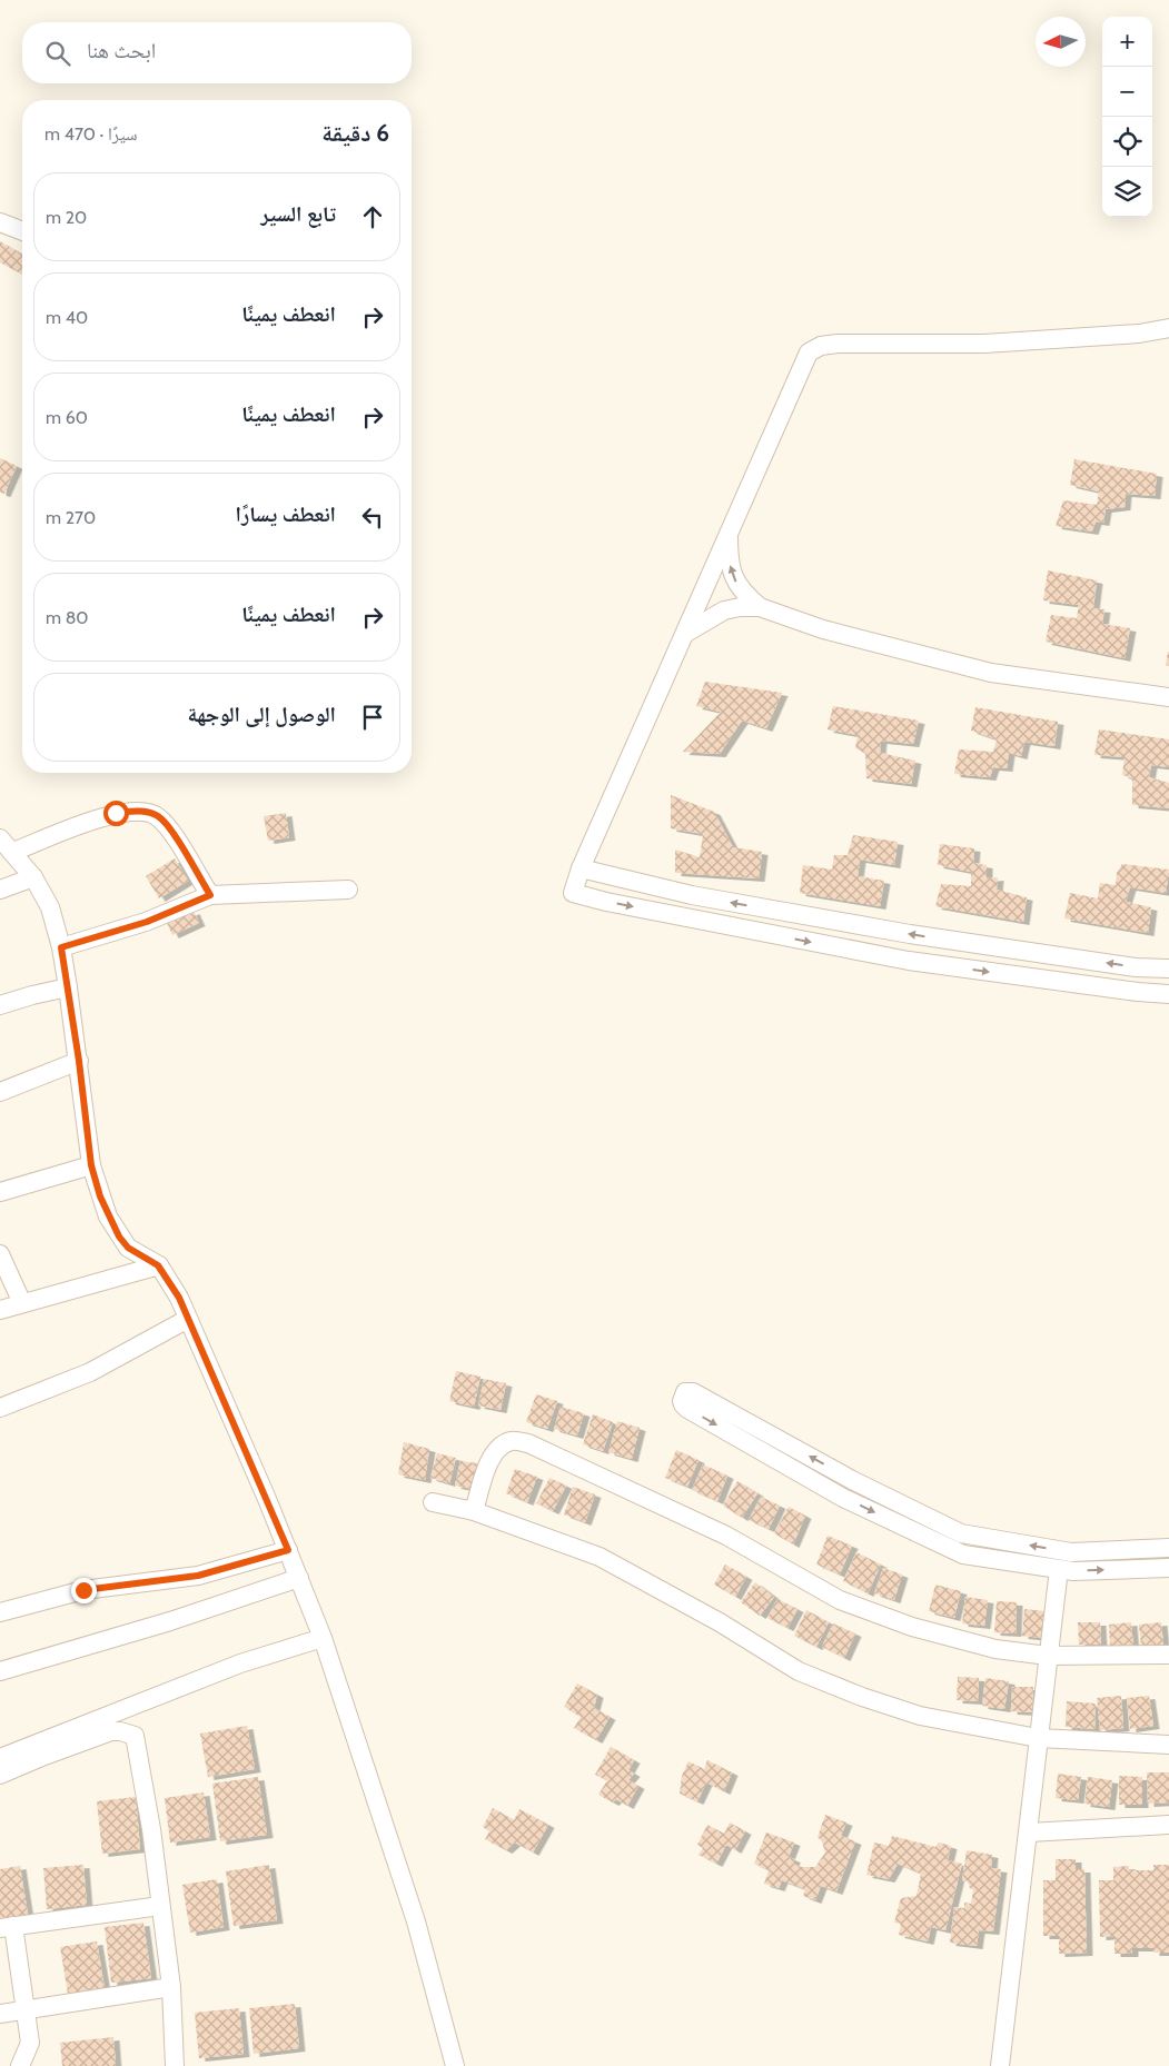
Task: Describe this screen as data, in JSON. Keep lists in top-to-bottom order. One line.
{"north":"left","page":{"map_buttons":["+","−"],"search":"ابحث هنا","heading":["6 دقيقة","سيرًا · 470 m"],"list":[["تابع السير","20 m"],["انعطف يمينًا","40 m"],["انعطف يمينًا","60 m"],["انعطف يسارًا","270 m"],["انعطف يمينًا","80 m"],"الوصول إلى الوجهة"]}}
